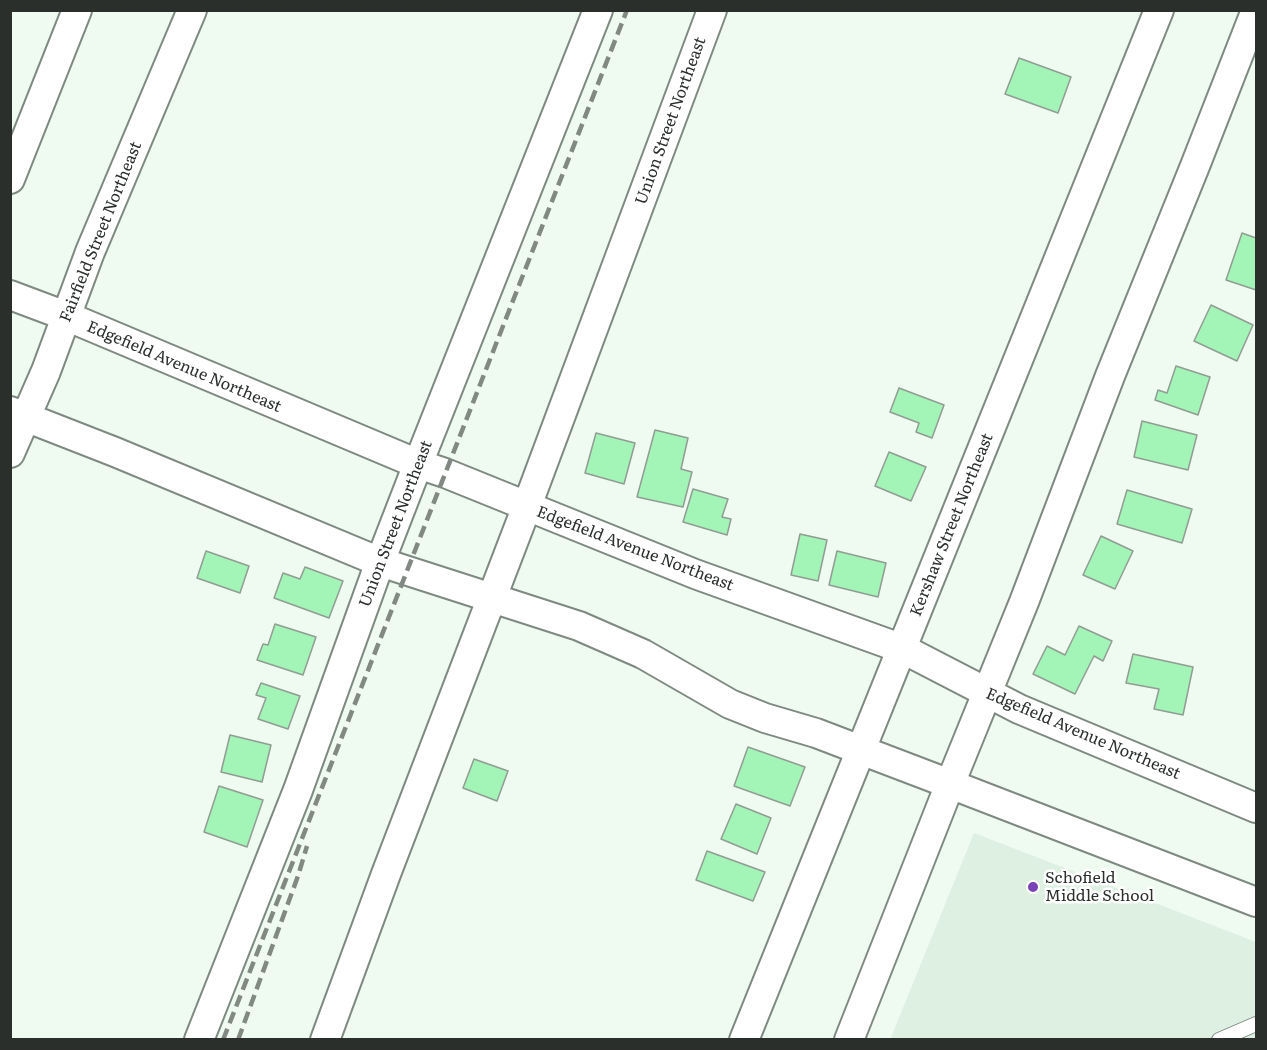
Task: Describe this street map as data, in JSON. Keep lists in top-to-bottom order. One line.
{"streets":{"street":["Union Street Northeast","Fairfield Street Northeast","Edgefield Avenue Northeast","Kershaw Street Northeast"]},"crossings":[["Union Street Northeast","Edgefield Avenue Northeast"],["Fairfield Street Northeast","Edgefield Avenue Northeast"],["Edgefield Avenue Northeast","Kershaw Street Northeast"]],"places":["Schofield Middle School"]}
